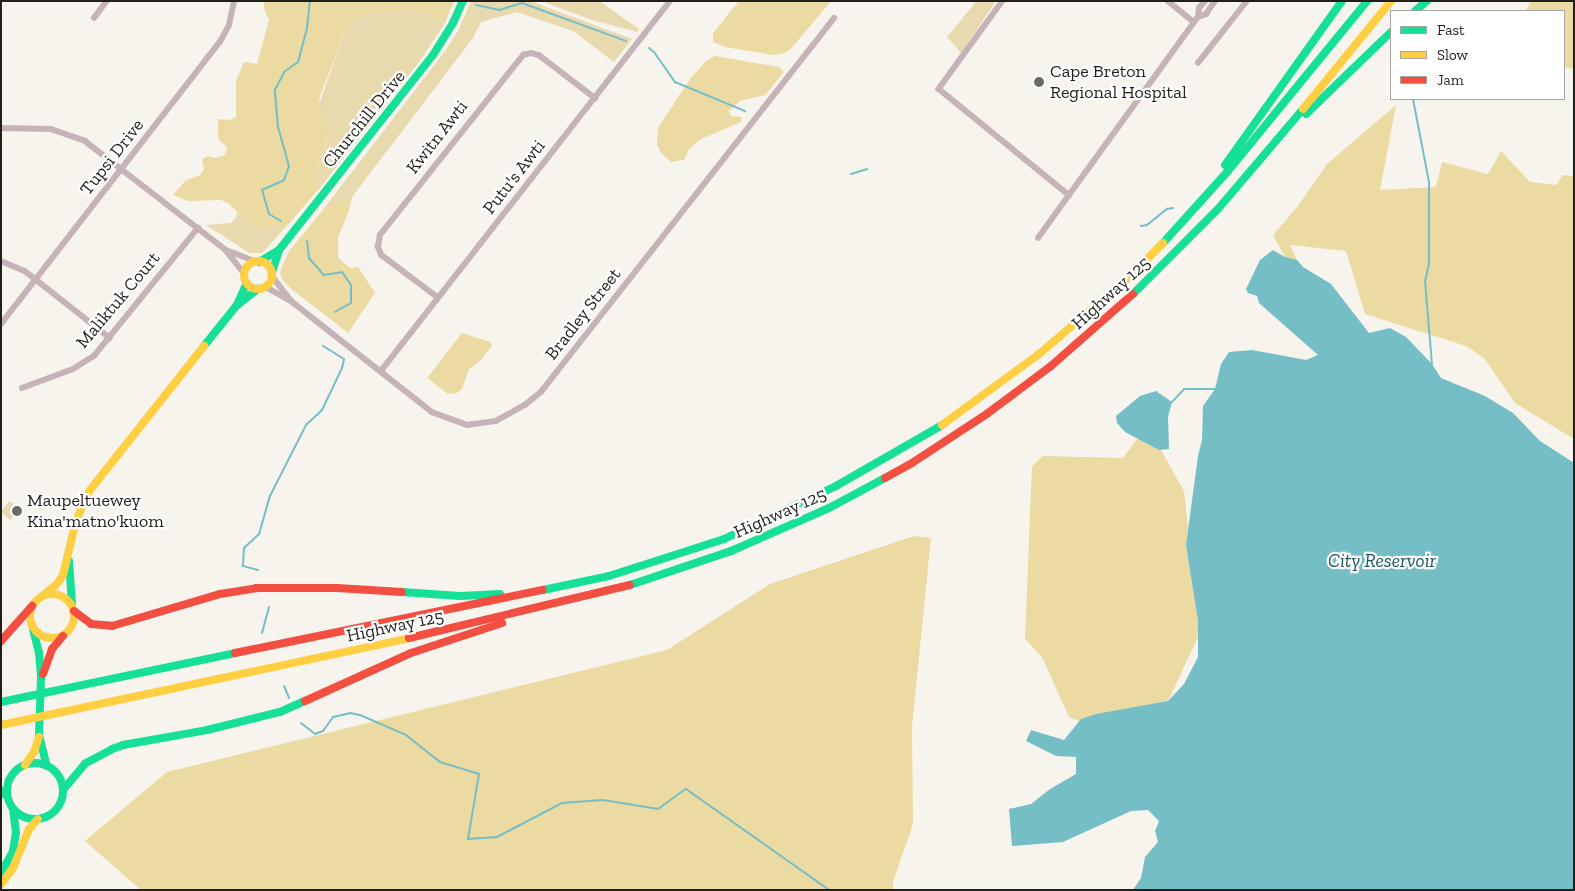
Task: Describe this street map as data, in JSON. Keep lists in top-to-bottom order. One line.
{"streets":{"main road":["Churchill Drive","Highway 125"],"street":["Kwitn Awti","Tupsi Drive","Putu's Awti","Maliktuk Court","Bradley Street"]},"crossings":[["Churchill Drive","Bradley Street"],["Kwitn Awti","Putu's Awti"],["Putu's Awti","Bradley Street"]],"water":["City Reservoir"],"places":["Cape Breton Regional Hospital","Maupeltuewey Kina'matno'kuom"],"legend":["Fast","Slow","Jam"]}
